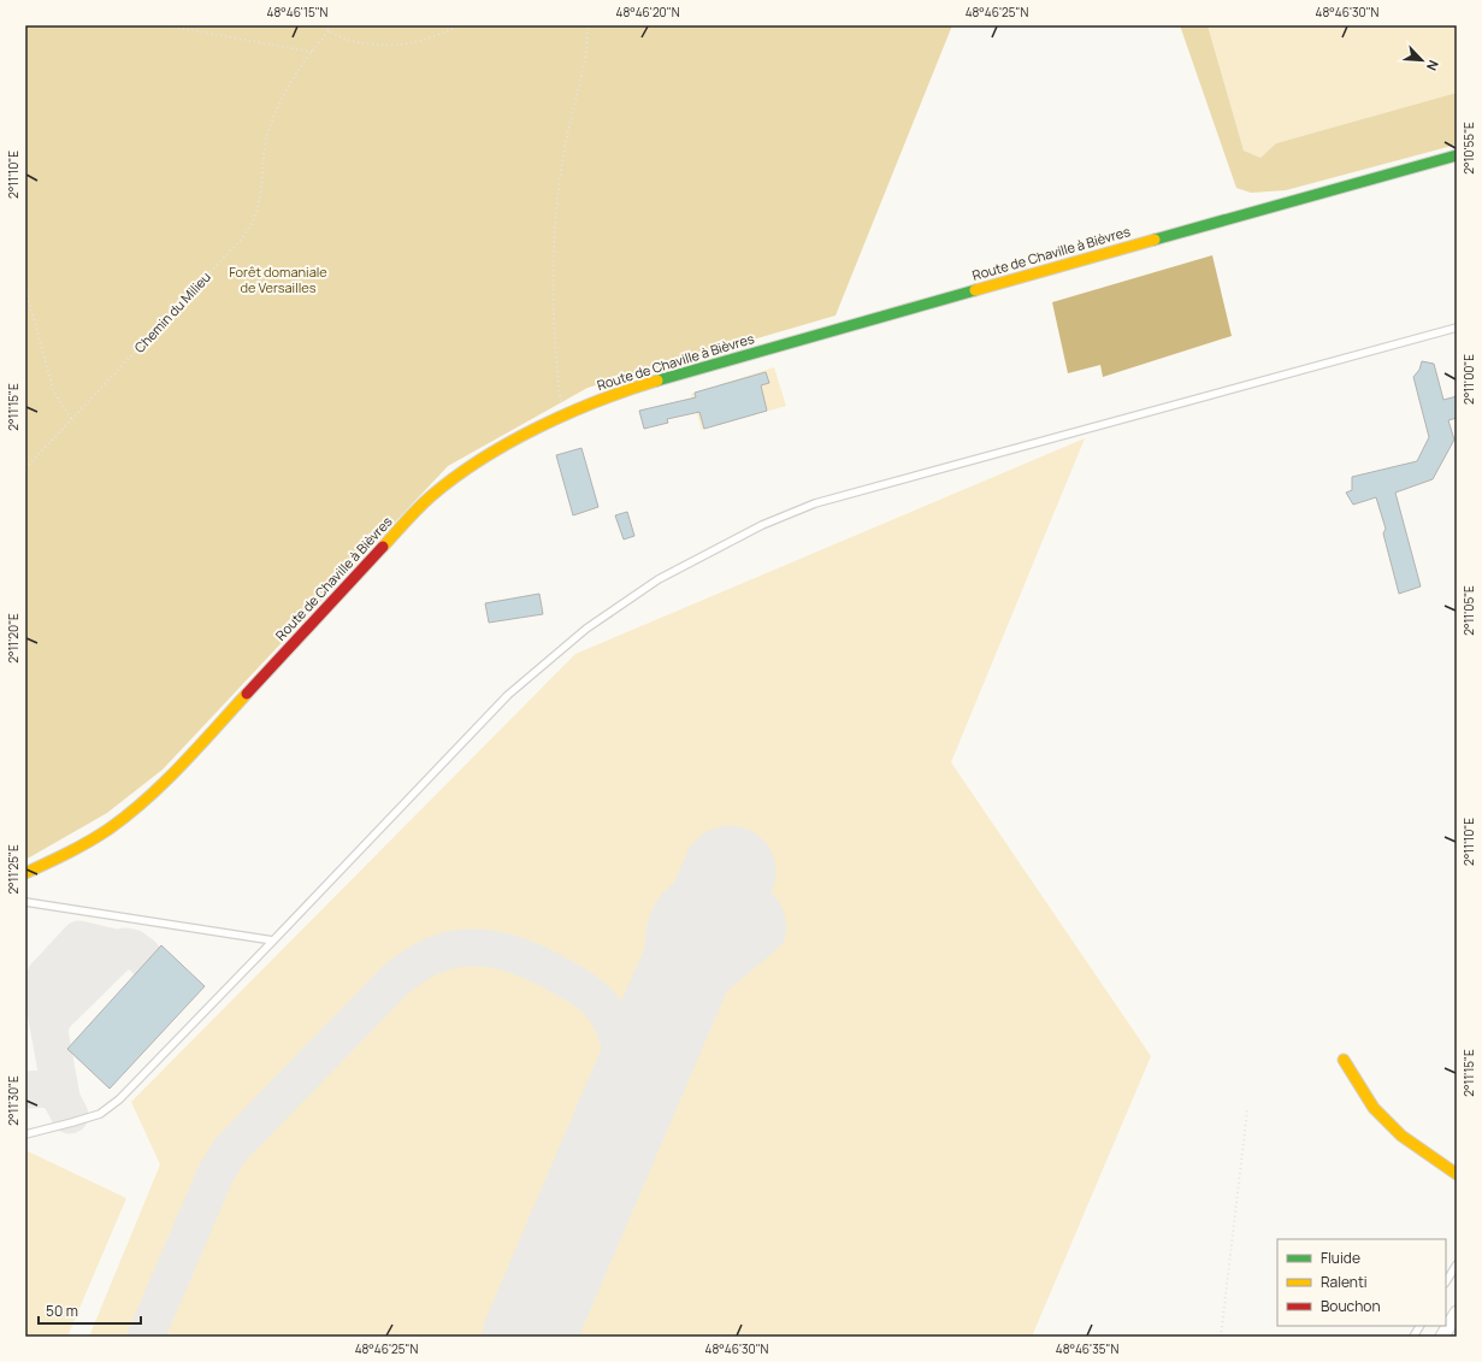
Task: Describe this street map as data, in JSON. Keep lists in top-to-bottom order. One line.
{"streets":{"main road":["Route de Chaville à Bièvres"],"path":["Chemin du Milieu"]},"parks":["Forêt domaniale de Versailles"],"legend":["Fluide","Ralenti","Bouchon"],"scale_bar":"50 m","north":"bottom right","coordinates":["48°46'15\"N","48°46'20\"N","48°46'25\"N","48°46'30\"N","2°10'55\"E","2°11'10\"E","2°11'00\"E","2°11'15\"E","2°11'05\"E","2°11'20\"E","2°11'25\"E","2°11'30\"E","48°46'35\"N"]}
